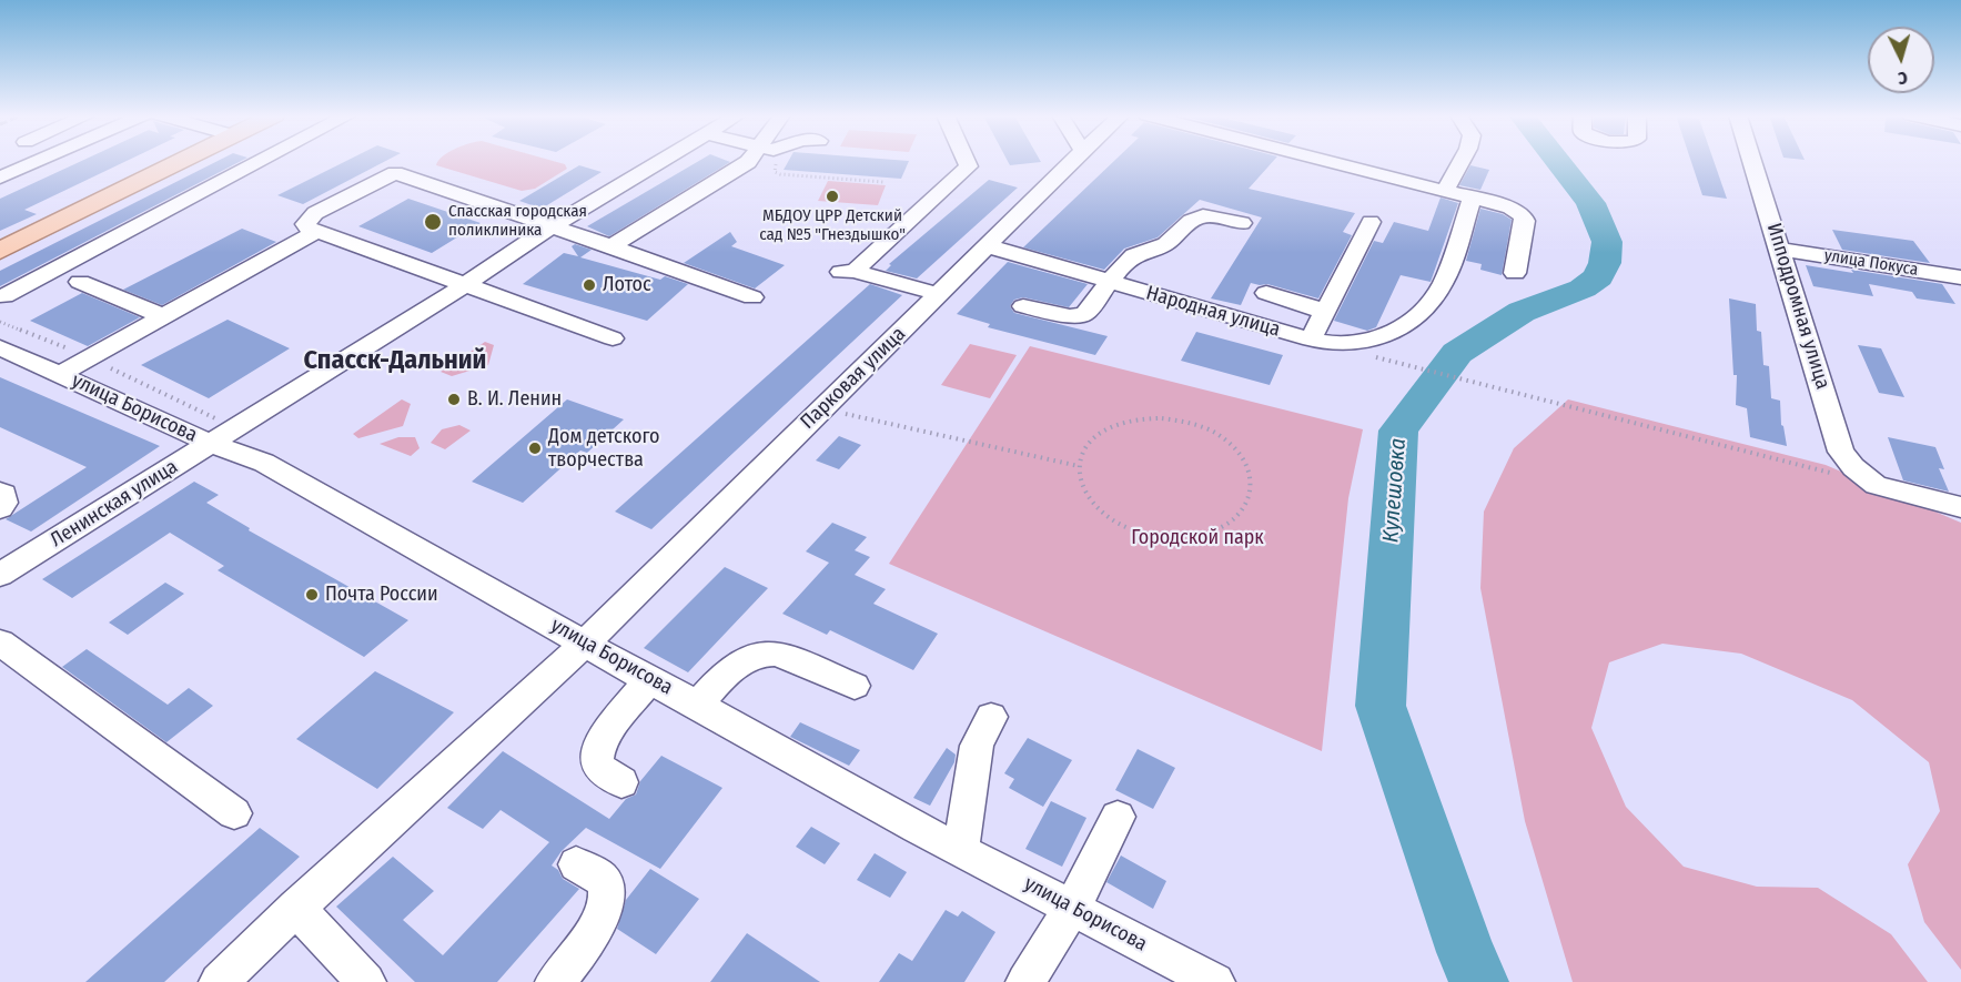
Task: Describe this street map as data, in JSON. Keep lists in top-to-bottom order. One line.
{"streets":{"street":["улица Покуса","Ипподромная улица","Народная улица","Парковая улица","улица Борисова","Ленинская улица"]},"crossings":[["улица Покуса","Ипподромная улица"],["Народная улица","Парковая улица"],["Парковая улица","улица Борисова"],["улица Борисова","Ленинская улица"]],"districts":["Спасск-Дальний"],"water":["Кулешовка"],"parks":["Городской парк"],"places":["МБДОУ ЦРР Детский сад №5 \"Гнездышко\"","Спасская городская поликлиника","Лотос","В. И. Ленин","Дом детского творчества","Почта России"],"north":"bottom"}
